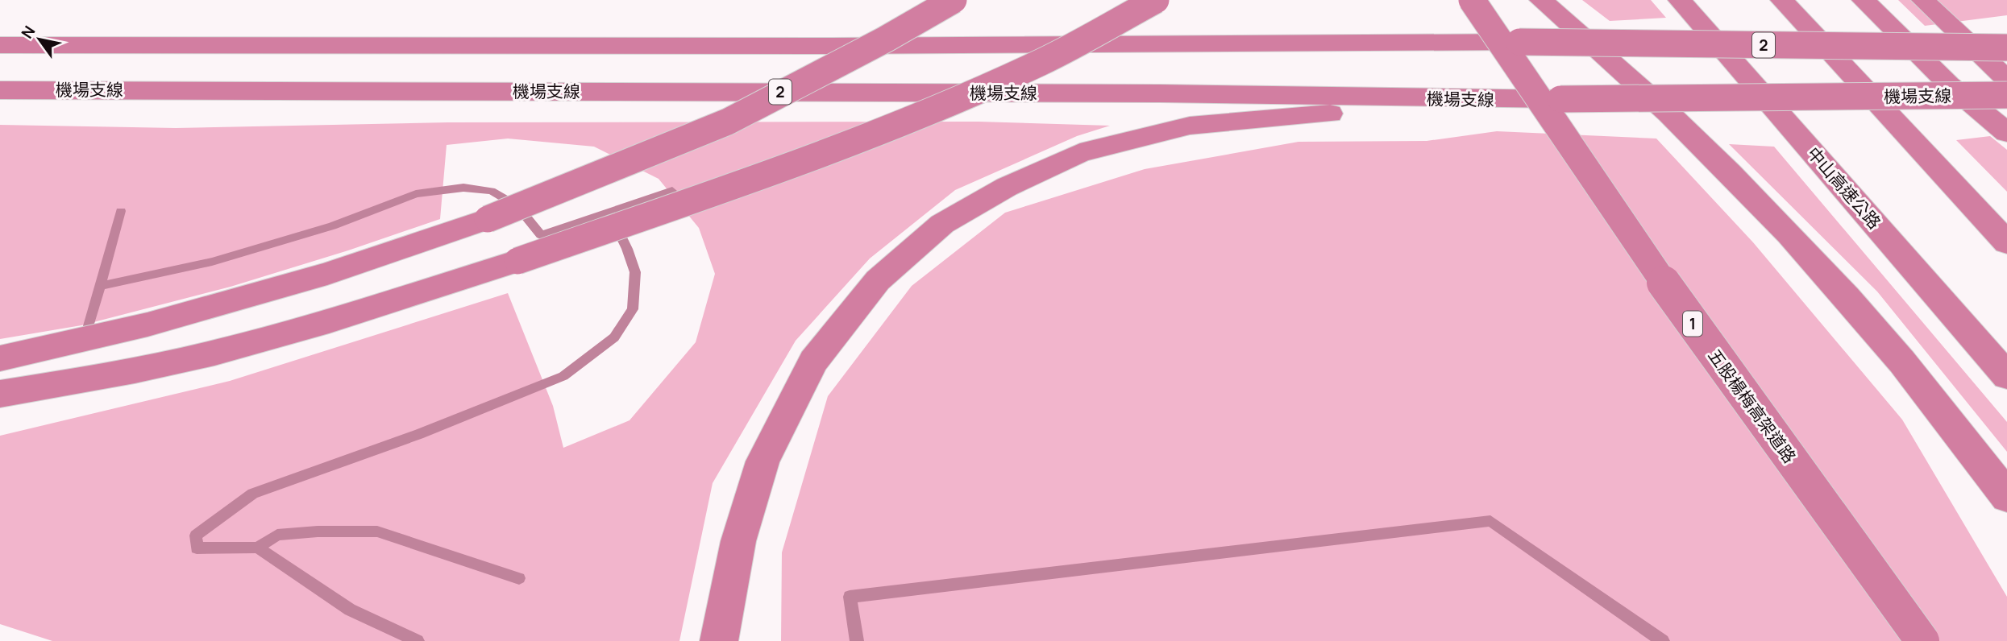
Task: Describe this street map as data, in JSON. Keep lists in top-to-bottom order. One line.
{"streets":{"highway":["2","機場支線","中山高速公路","1","五股楊梅高架道路"]},"north":"top left"}
